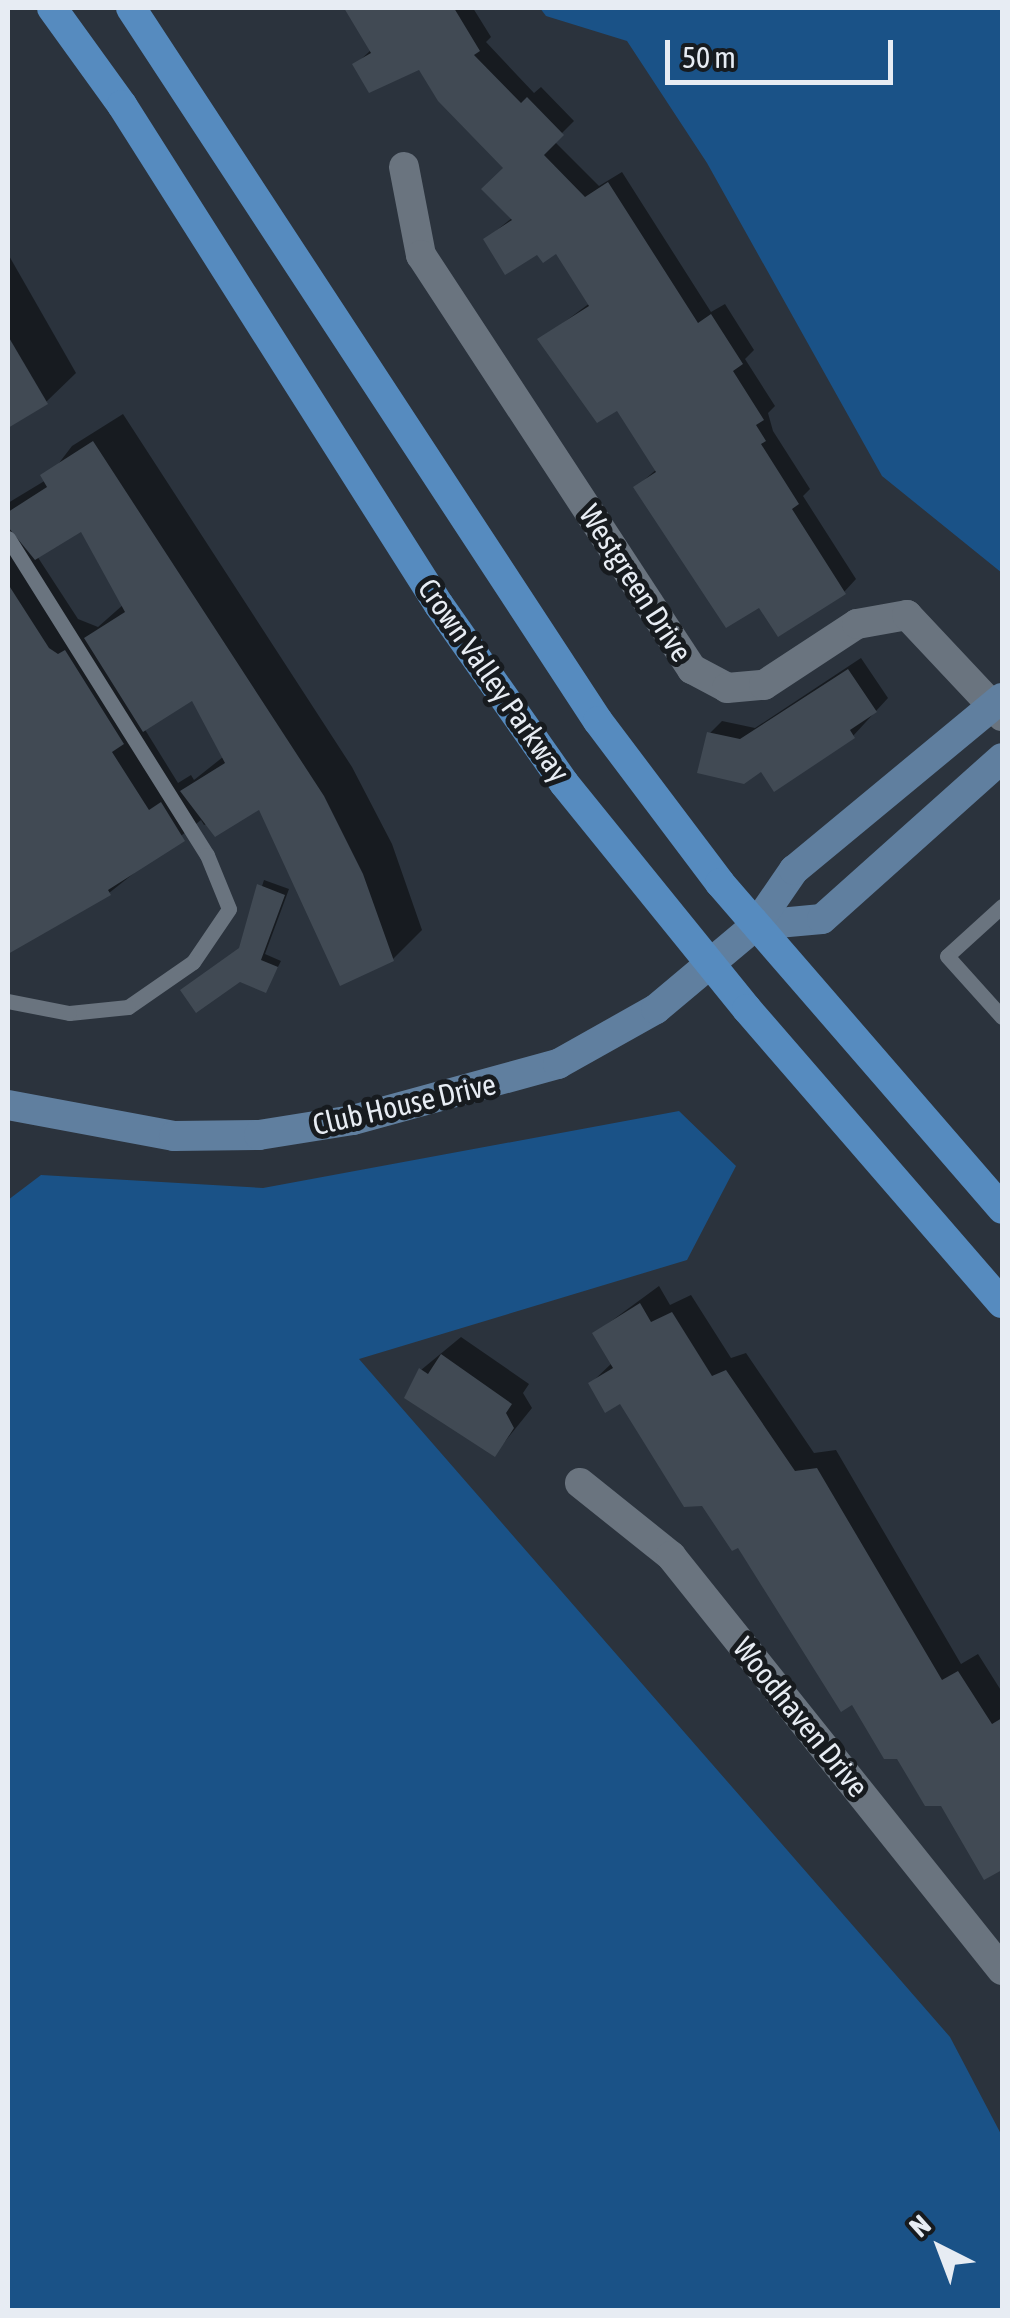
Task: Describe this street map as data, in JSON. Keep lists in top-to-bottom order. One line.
{"streets":{"main road":["Crown Valley Parkway"],"street":["Westgreen Drive","Club House Drive","Woodhaven Drive"]},"crossings":[["Westgreen Drive","Club House Drive"],["Crown Valley Parkway","Club House Drive"]],"scale_bar":"50 m","north":"top left"}
